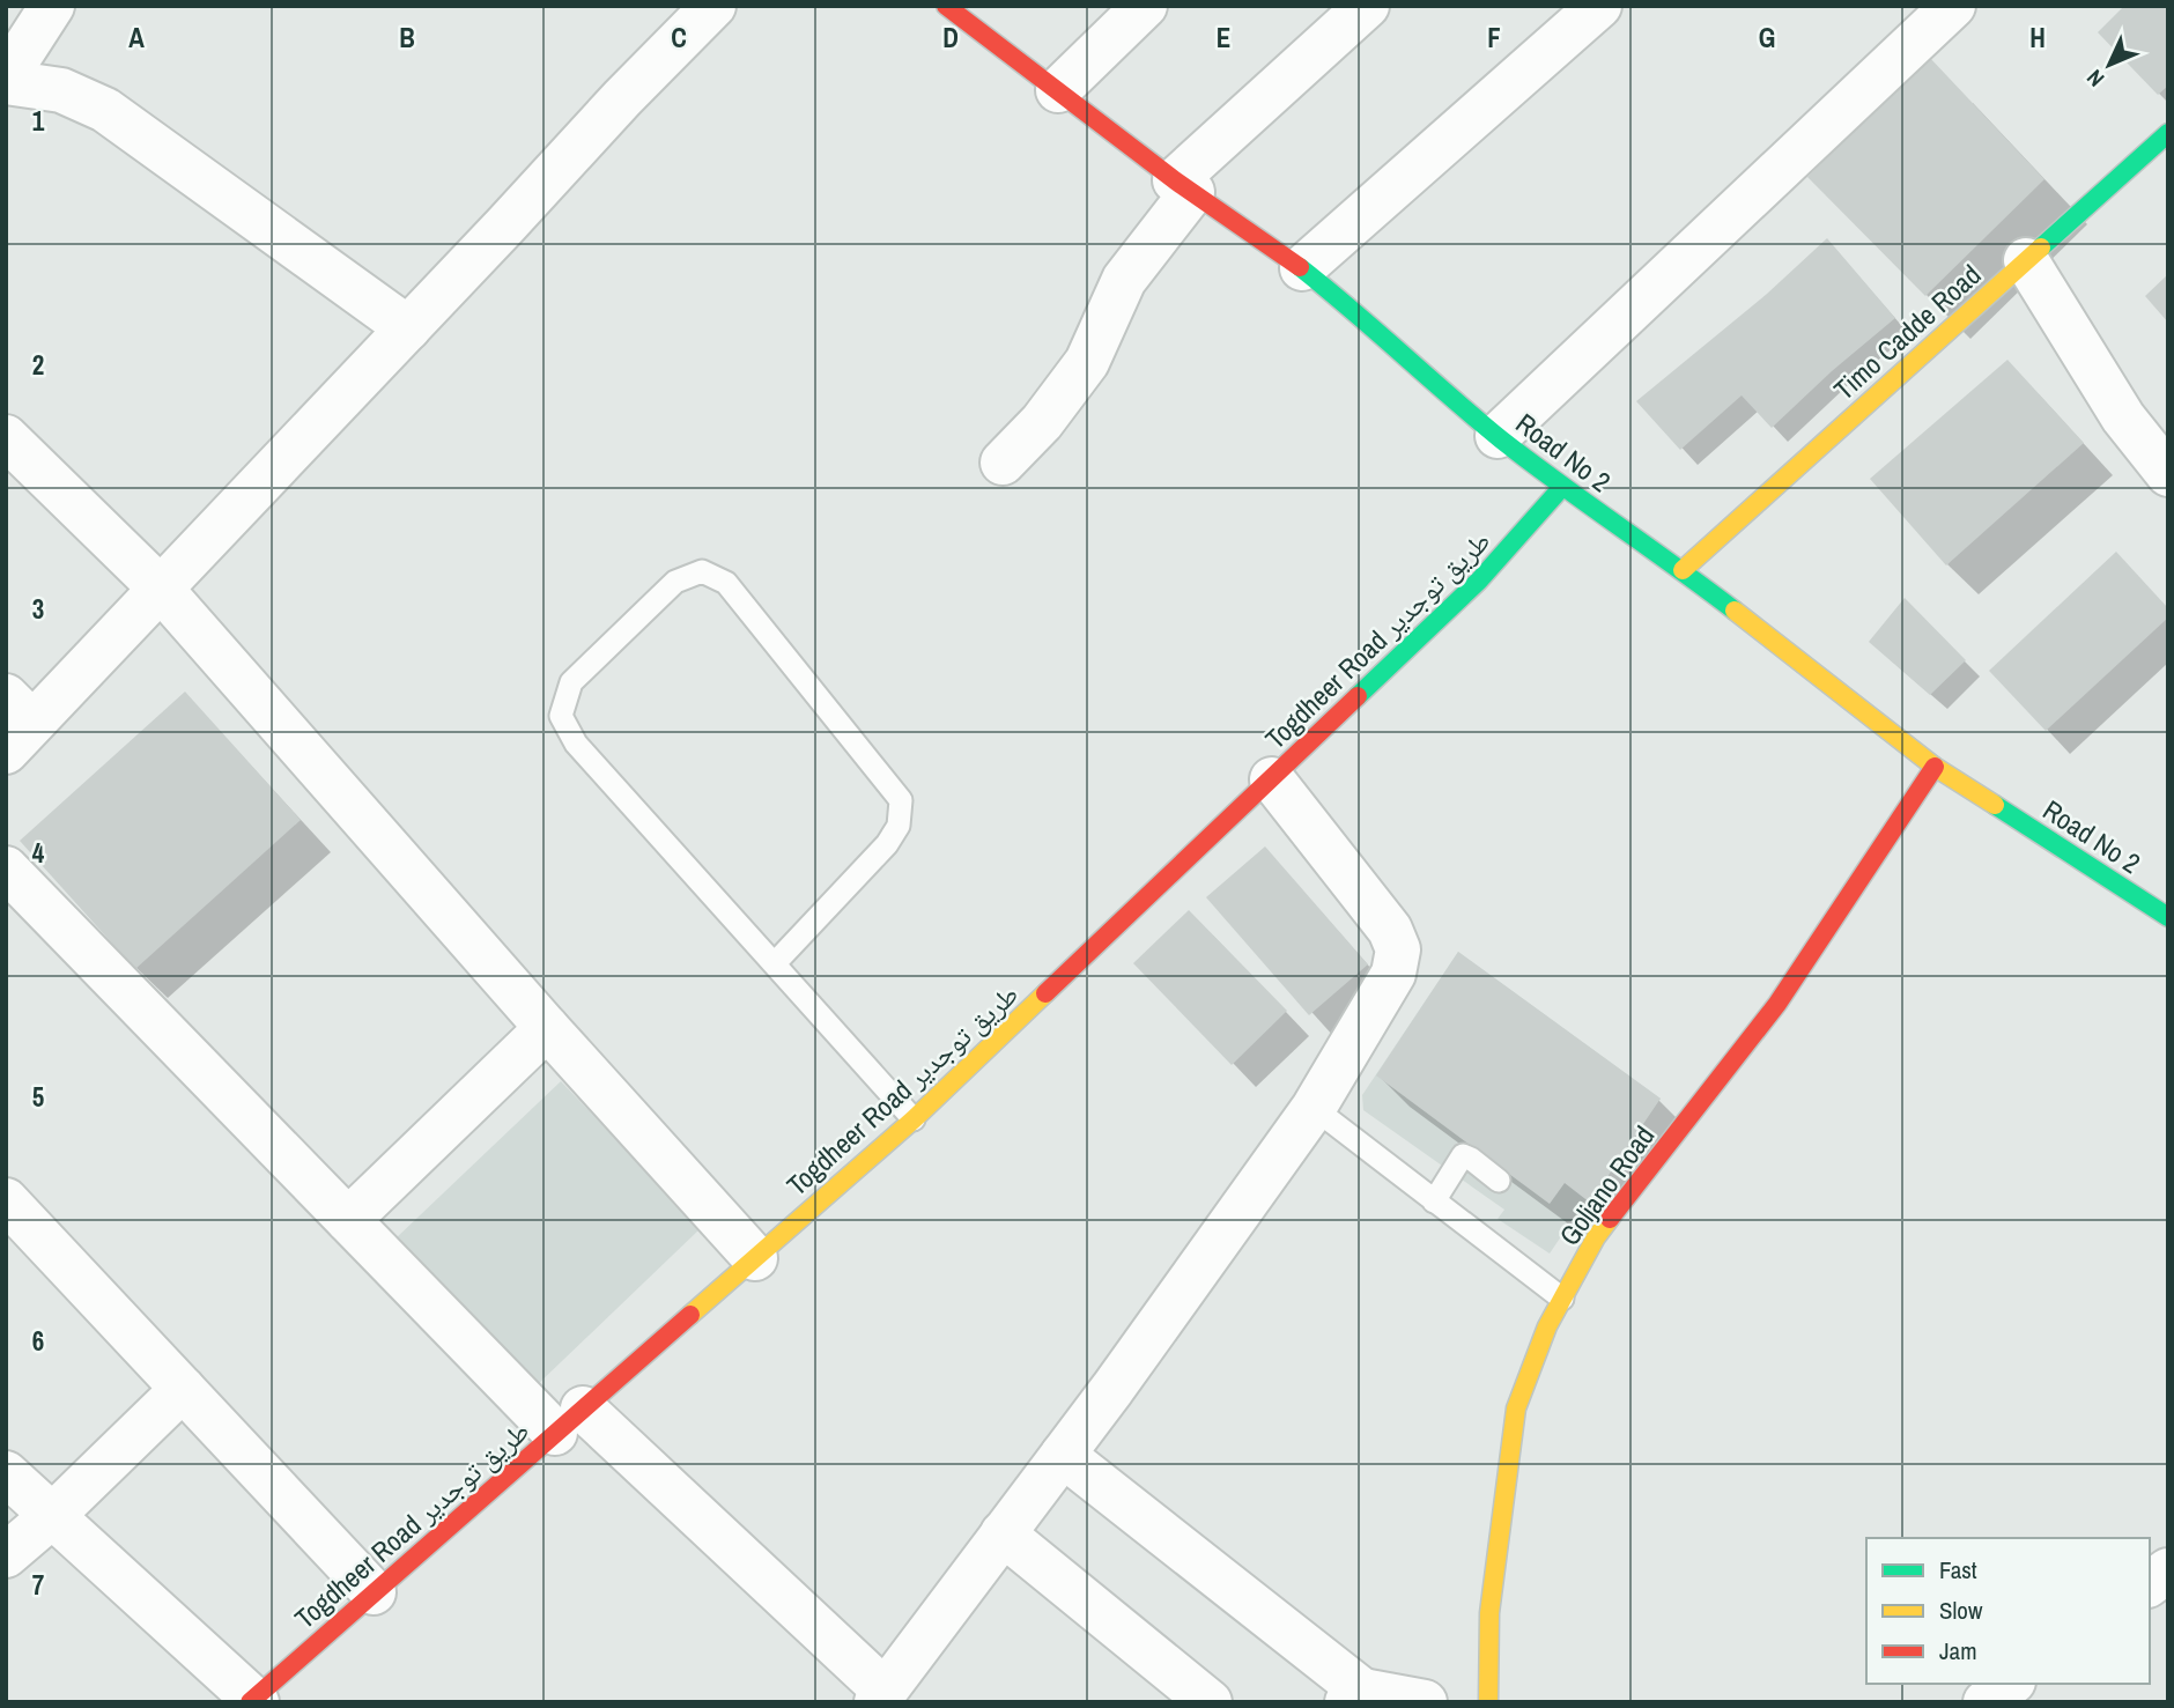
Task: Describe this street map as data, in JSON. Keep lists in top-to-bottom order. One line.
{"streets":{"street":["Timo Cadde Road","Road No 2","Togdheer Road طريق توجدير","Goljano Road"]},"crossings":[["Timo Cadde Road","Road No 2"],["Road No 2","Togdheer Road طريق توجدير"],["Road No 2","Goljano Road"]],"legend":["Fast","Slow","Jam"],"north":"bottom left","grid":{"columns":["A","B","C","D","E","F","G","H"],"rows":["1","2","3","4","5","6","7"]}}
